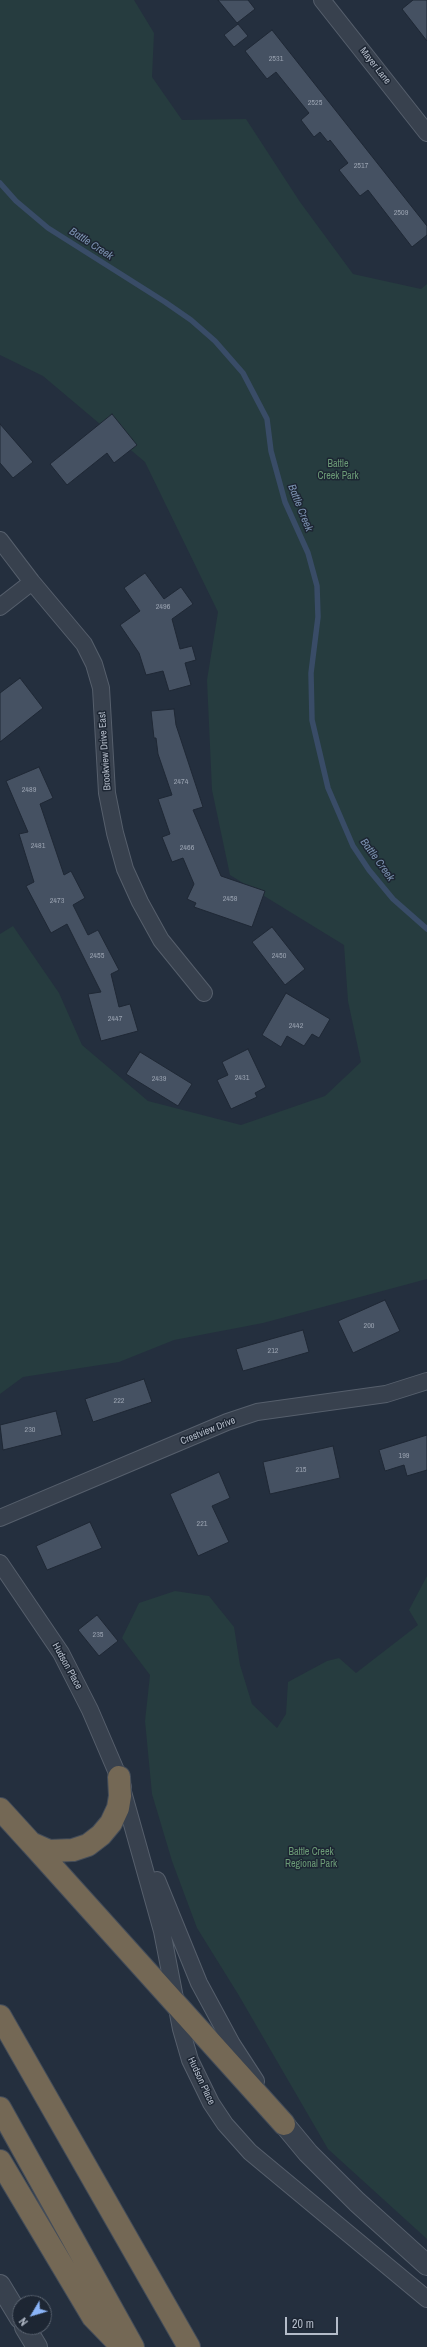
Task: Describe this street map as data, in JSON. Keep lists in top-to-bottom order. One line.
{"streets":{"street":["Mayer Lane","Brookview Drive East","Crestview Drive","Hudson Place"]},"water":["Battle Creek"],"parks":["Battle Creek Park","Battle Creek Regional Park"],"house_numbers":["2531","2525","2517","2509","2496","2474","2489","2481","2466","2458","2473","2455","2450","2447","2442","2431","2439","200","212","222","230","199","215","221","235"],"scale_bar":"20 m","north":"bottom left"}
